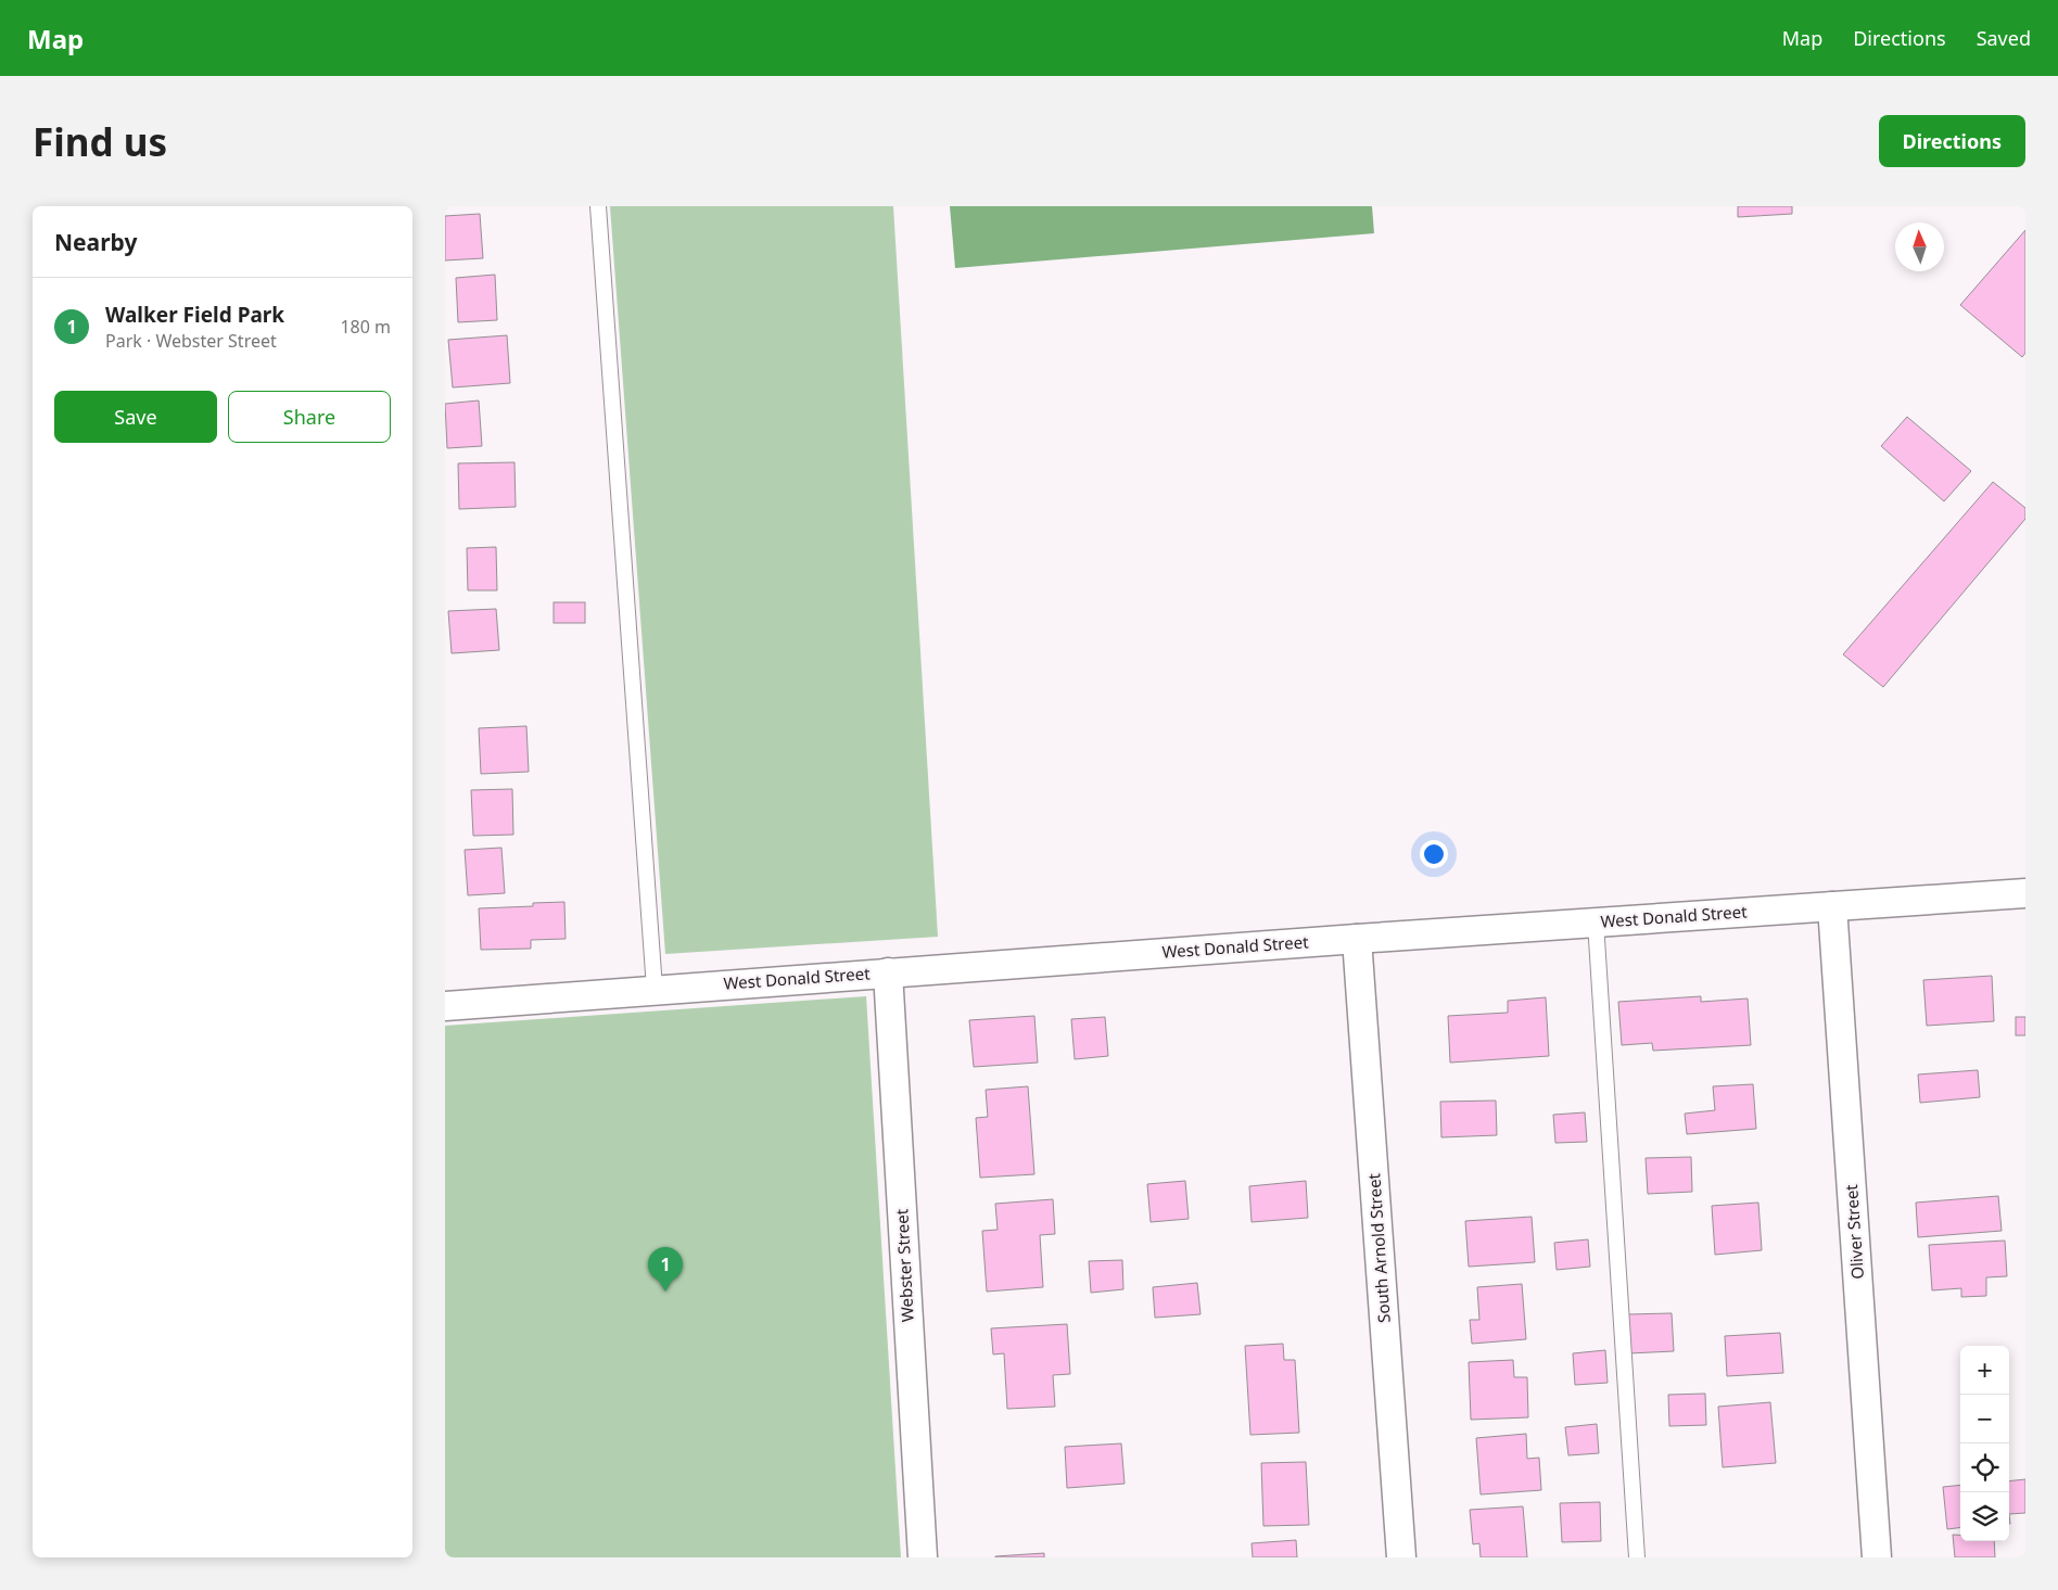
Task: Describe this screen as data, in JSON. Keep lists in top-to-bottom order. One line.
{"streets":{"street":["West Donald Street","Oliver Street","South Arnold Street","Webster Street"]},"crossings":[["West Donald Street","Oliver Street"],["West Donald Street","South Arnold Street"],["West Donald Street","Webster Street"]],"north":"top","page":{"header":"Map","nav":["Map","Directions","Saved"],"buttons":["Directions",["Save","Share"]],"title":"Find us","heading":"Nearby","list":[{"mark":"1","name":"Walker Field Park","note":"Park · Webster Street","value":"180 m"}],"pins":"1","map_buttons":["+","−"]}}
